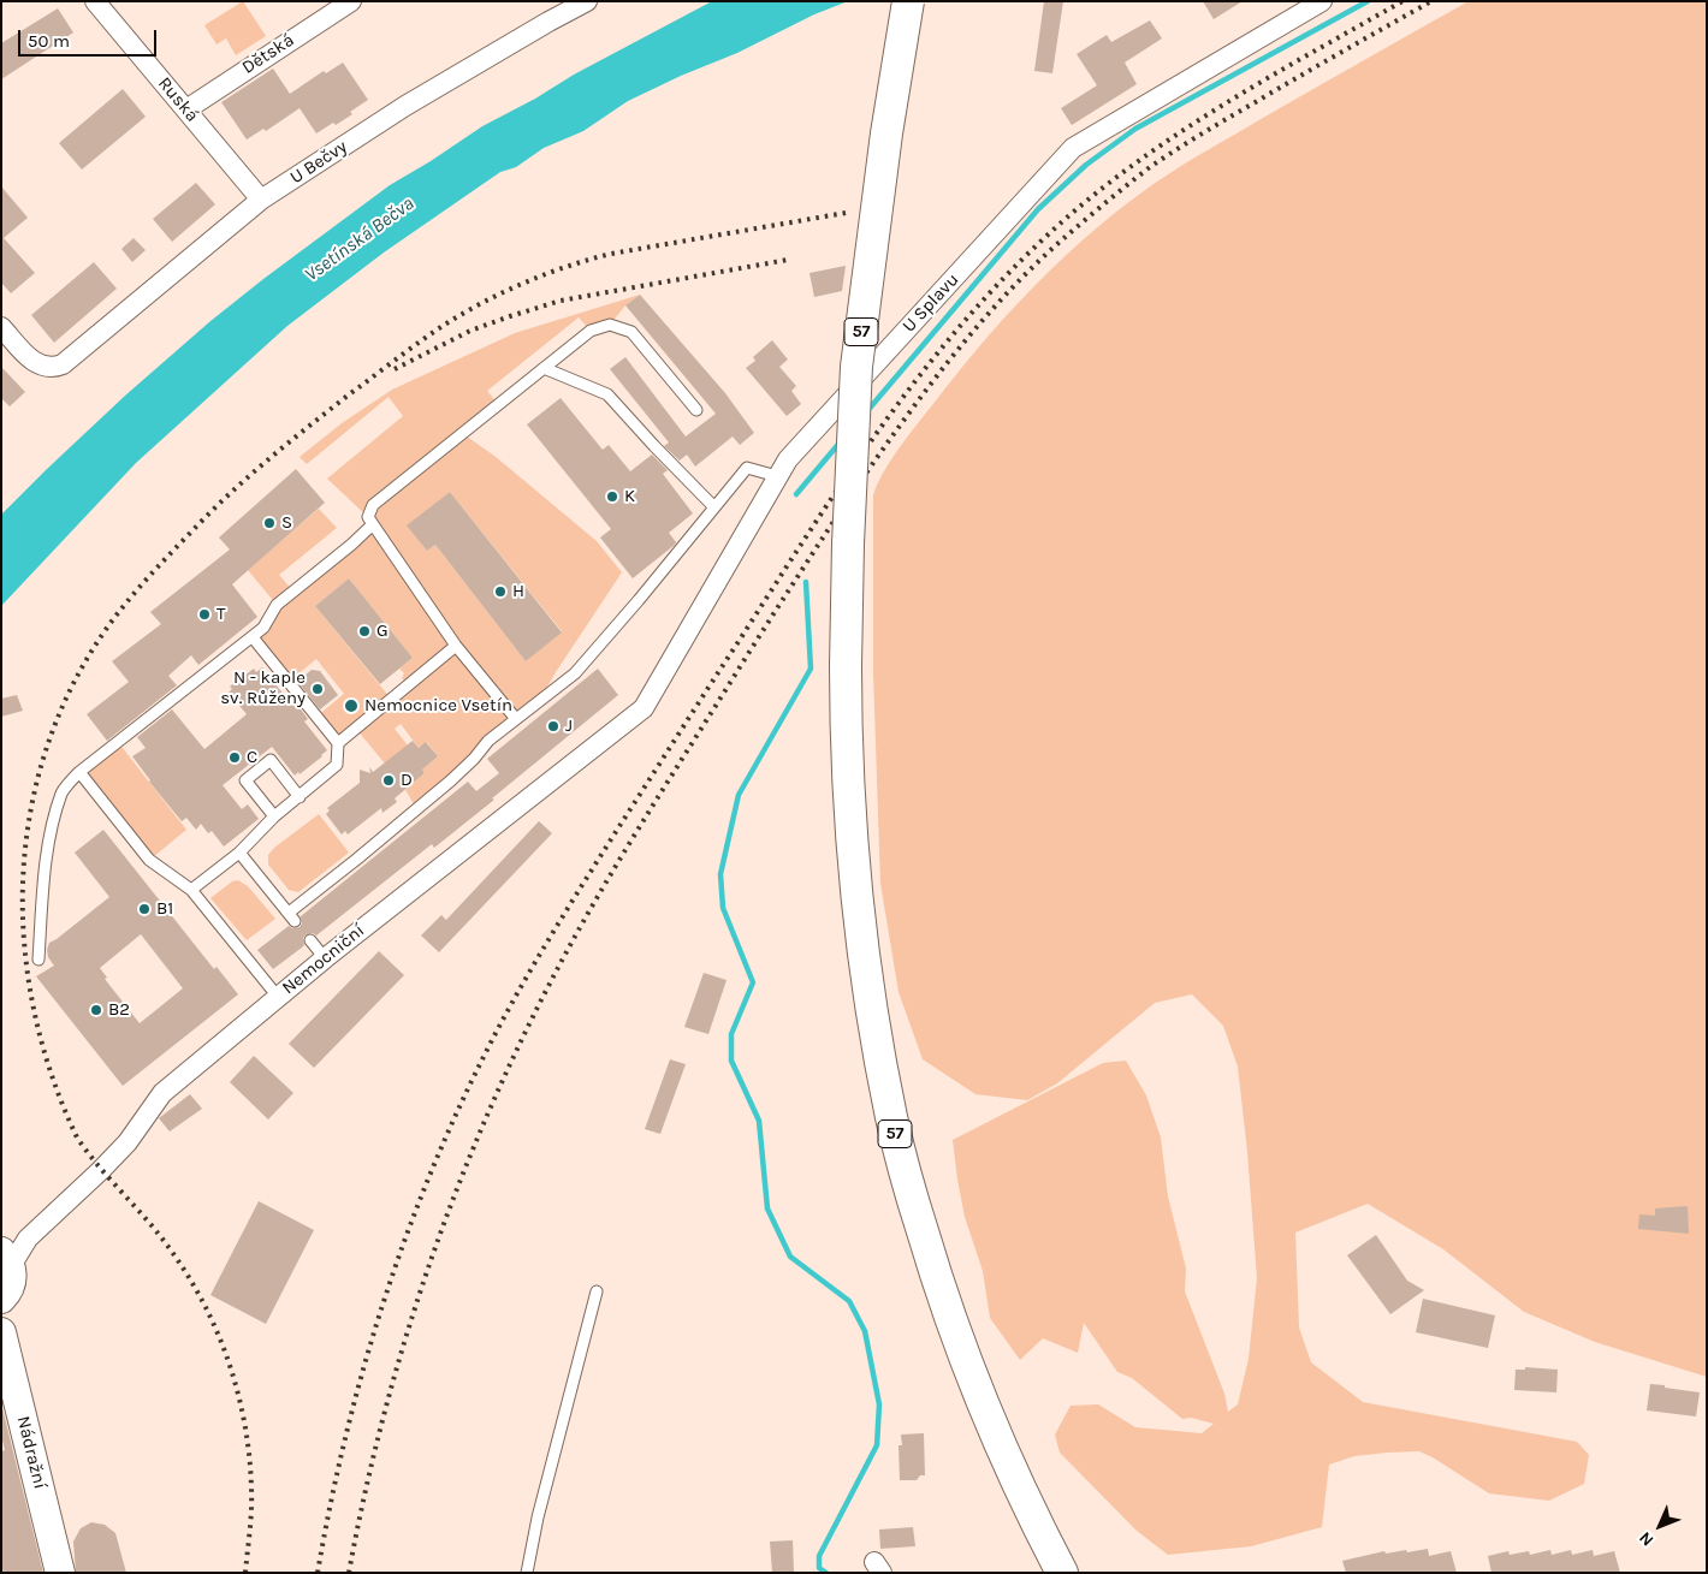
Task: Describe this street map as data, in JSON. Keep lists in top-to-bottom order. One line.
{"streets":{"main road":["57"],"street":["Dětská","Ruská","U Bečvy","U Splavu","Nemocniční","Nádražní"]},"crossings":[["Dětská","Ruská"],["Ruská","U Bečvy"],["U Splavu","Nemocniční"],["Nemocniční","Nádražní"]],"water":["Vsetínská Bečva"],"places":["K","S","H","T","G","N - kaple sv. Růženy","Nemocnice Vsetín","J","C","D","B1","B2"],"scale_bar":"50 m","north":"bottom left"}
